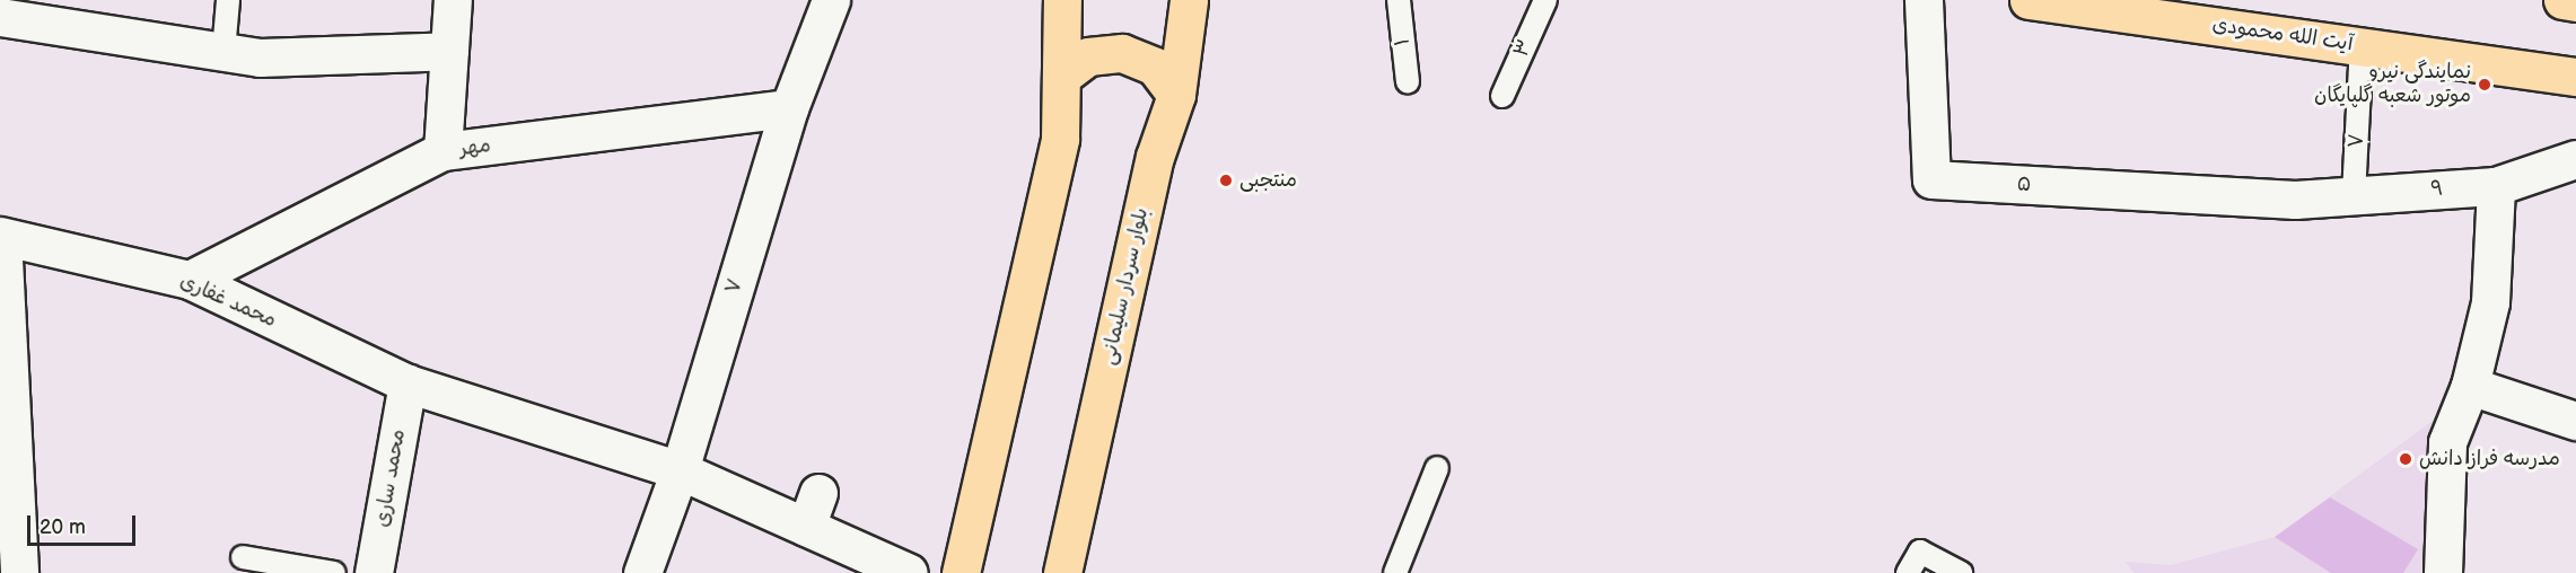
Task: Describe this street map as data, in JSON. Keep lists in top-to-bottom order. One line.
{"streets":{"highway":["آیت الله محمودی","بلوار سردار سلیمانی"],"street":["۷","مهر","۵","۹","محمد غفاری","محمد ساری"],"lane":["۱","۳"]},"crossings":[["آیت الله محمودی","۷"],["۷","مهر"],["۷","۹"],["۷","محمد غفاری"],["مهر","محمد غفاری"],["۵","۹"],["محمد غفاری","محمد ساری"]],"places":["نمایندگی نیرو موتور شعبه گلپايگان","منتجبی","مدرسه فراز دانش"],"scale_bar":"20 m"}
